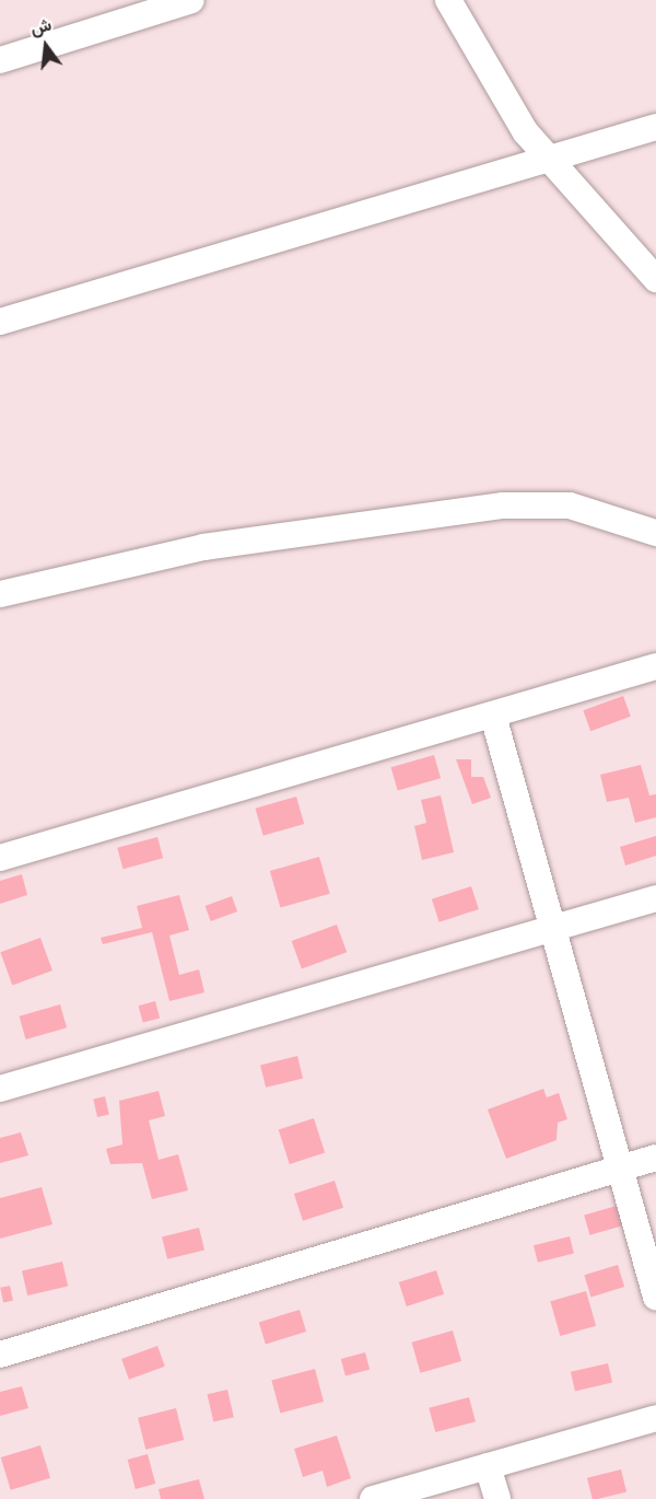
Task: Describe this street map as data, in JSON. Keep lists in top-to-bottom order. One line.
{"north":"top"}
